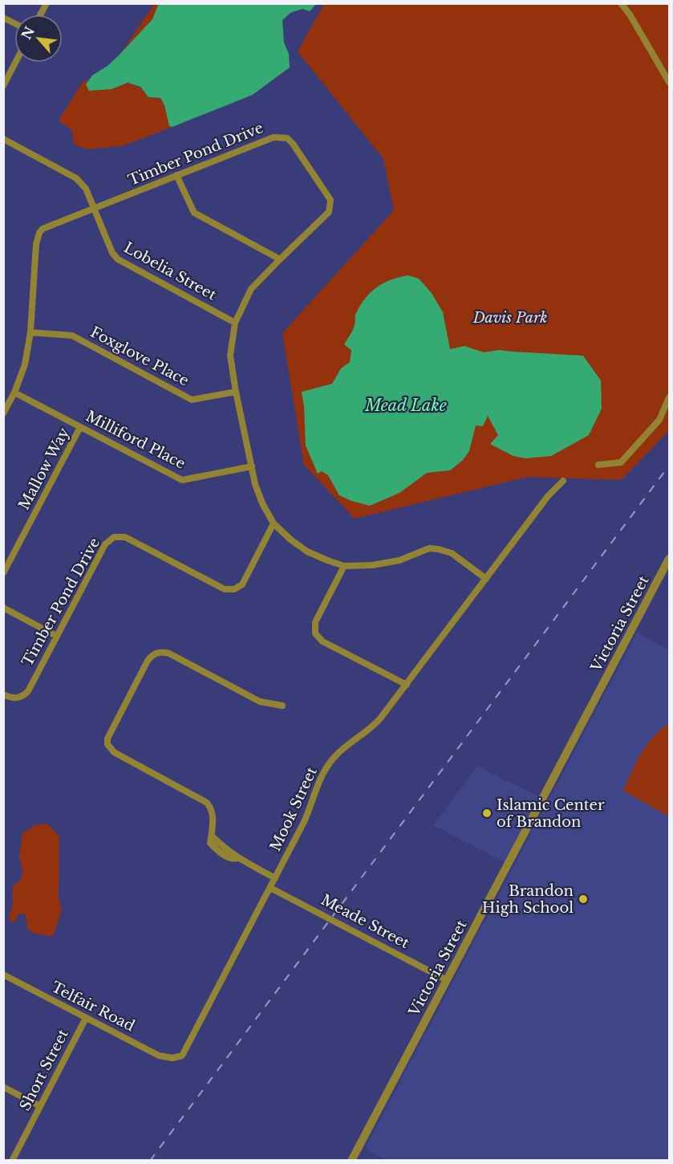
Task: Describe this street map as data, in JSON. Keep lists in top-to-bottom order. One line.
{"streets":{"street":["Timber Pond Drive","Lobelia Street","Foxglove Place","Milliford Place","Mallow Way","Victoria Street","Mook Street","Meade Street","Telfair Road","Short Street"]},"crossings":[["Timber Pond Drive","Lobelia Street"],["Timber Pond Drive","Foxglove Place"],["Timber Pond Drive","Milliford Place"],["Milliford Place","Mallow Way"],["Victoria Street","Meade Street"],["Mook Street","Meade Street"],["Mook Street","Telfair Road"],["Telfair Road","Short Street"]],"water":["Mead Lake"],"parks":["Davis Park"],"places":["Islamic Center of Brandon","Brandon High School"],"north":"top left"}
